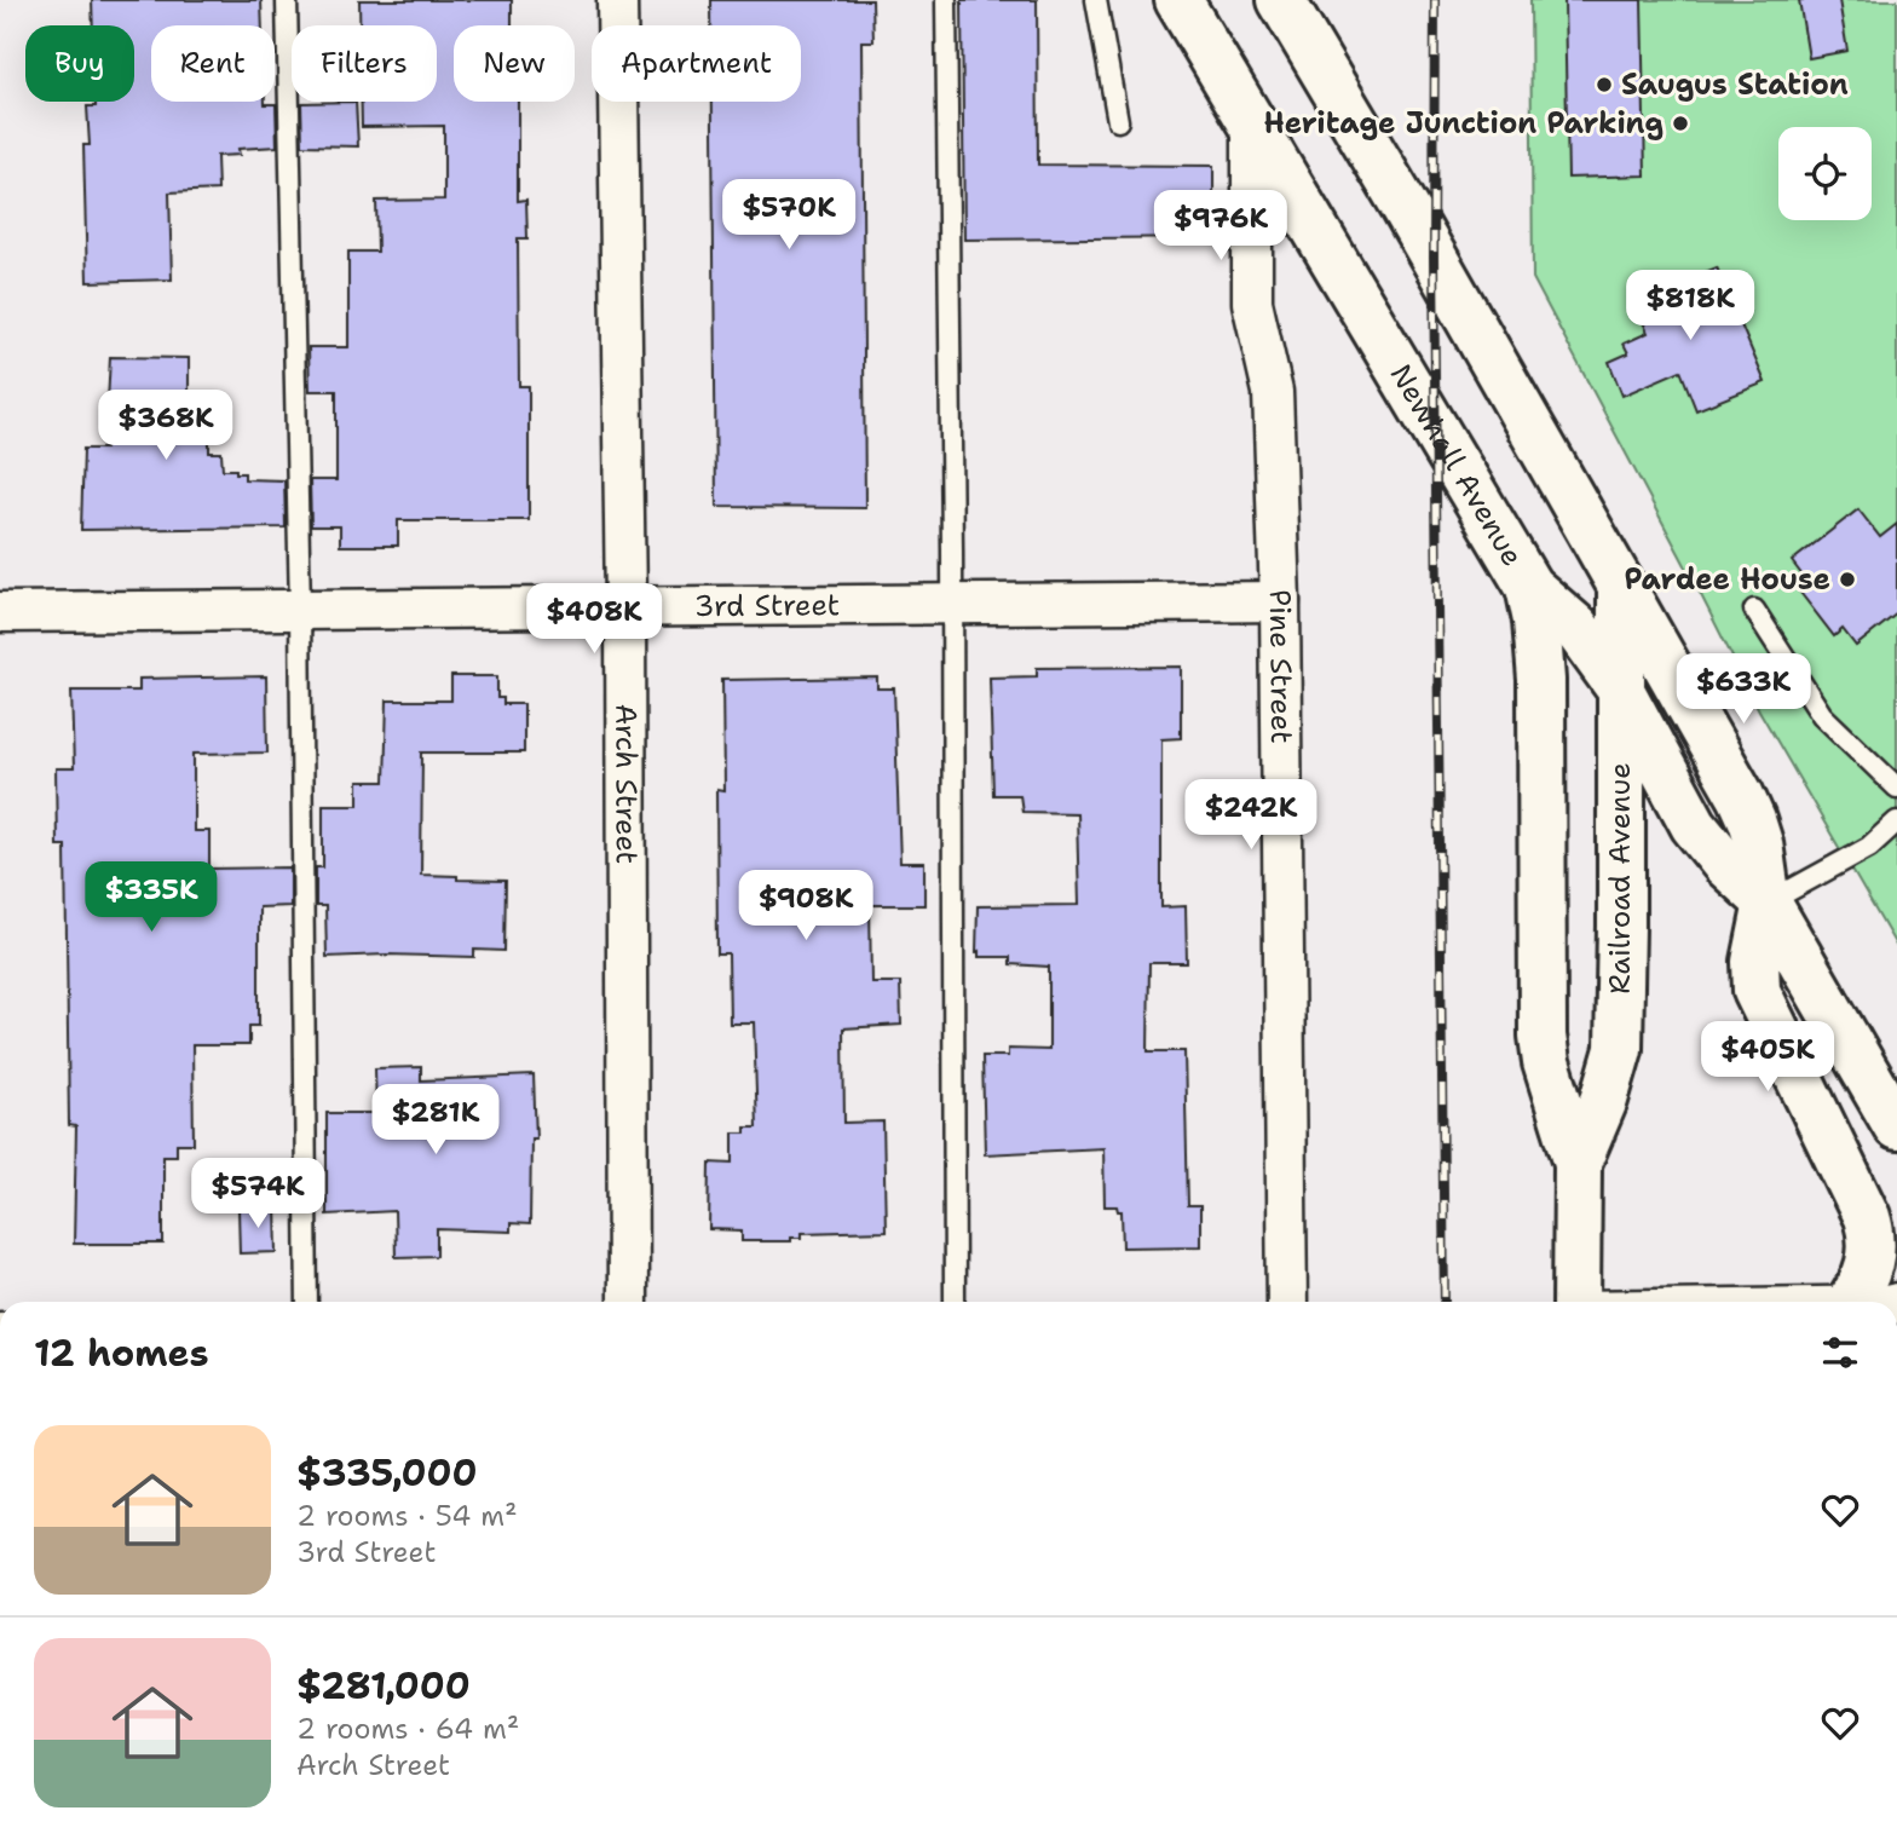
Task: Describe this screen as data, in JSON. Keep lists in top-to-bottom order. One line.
{"streets":{"main road":["Newhall Avenue","Railroad Avenue"],"street":["3rd Street","Pine Street","Arch Street"]},"crossings":[["Newhall Avenue","Pine Street"],["Newhall Avenue","Railroad Avenue"],["3rd Street","Pine Street"],["3rd Street","Arch Street"]],"places":["Saugus Station","Heritage Junction Parking","Pardee House"],"page":{"chip":["Buy","Rent","Filters","New","Apartment"],"price":["$570K","$976K","$818K","$368K","$408K","$633K","$242K","$335K","$908K","$405K","$281K","$574K"],"heading":"12 homes","list":[{"name":"$335,000","note":"2 rooms · 54 m² · 3rd Street"},{"name":"$281,000","note":"2 rooms · 64 m² · Arch Street"}]}}
